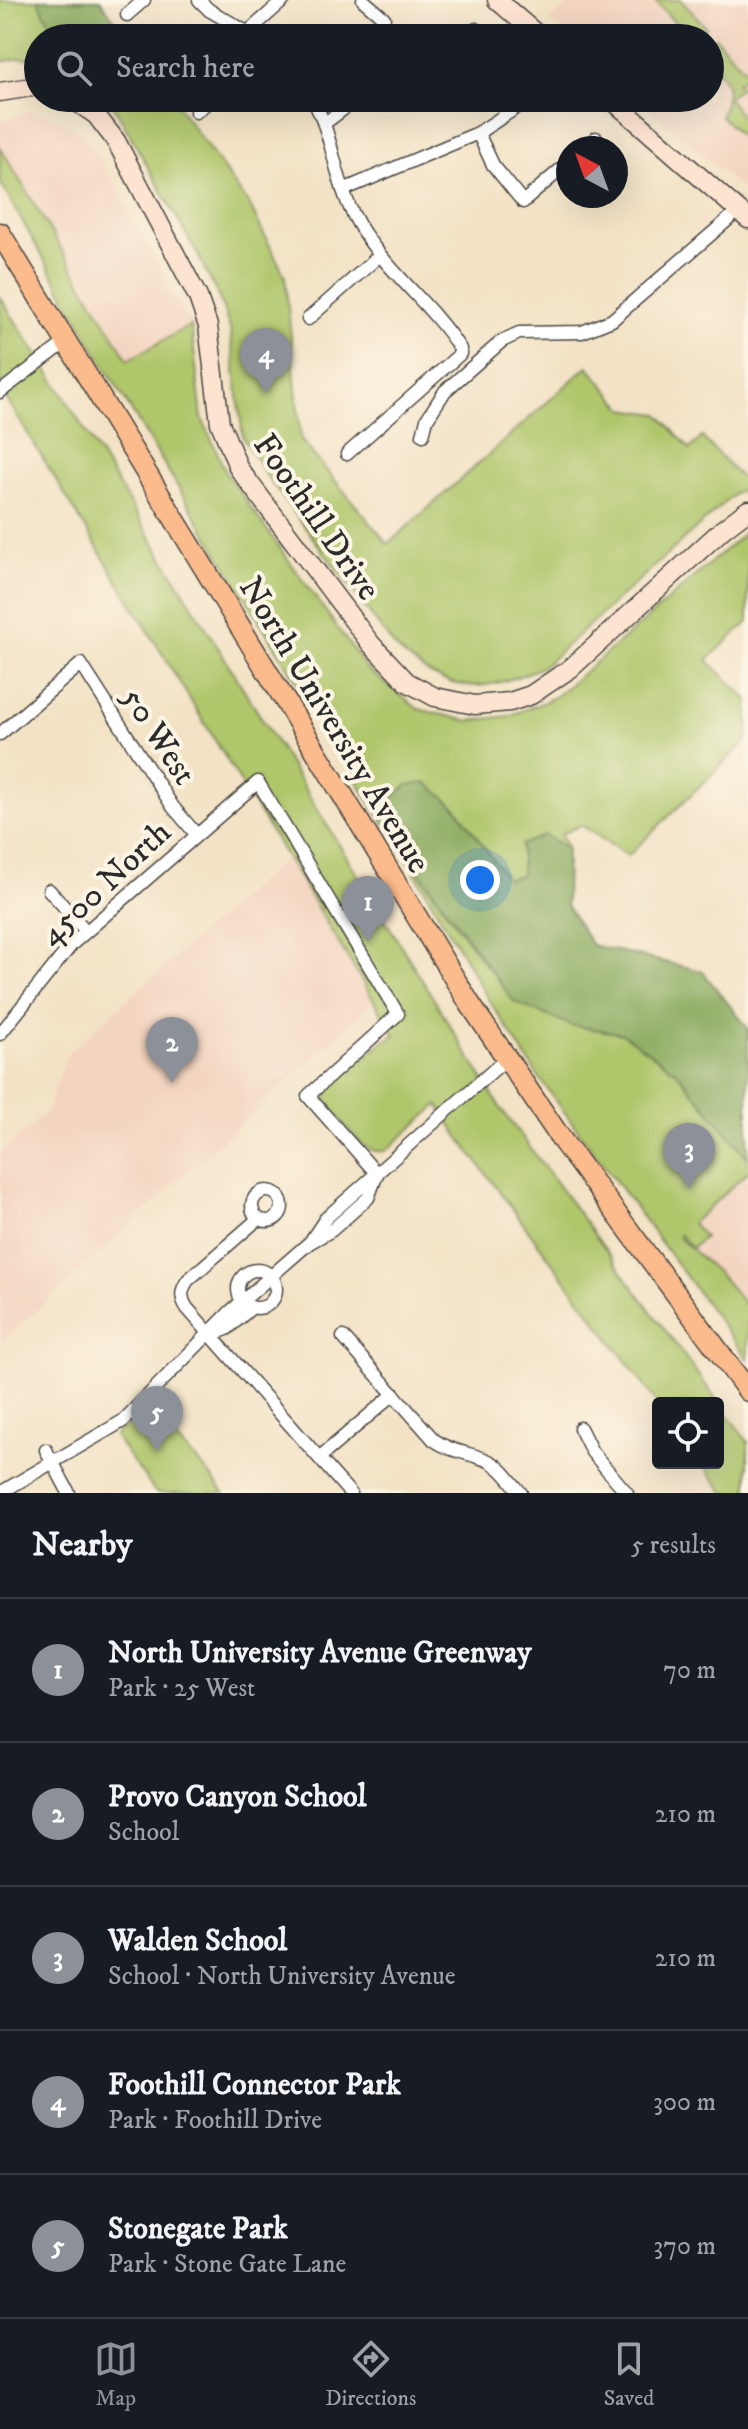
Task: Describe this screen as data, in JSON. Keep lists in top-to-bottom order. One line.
{"streets":{"highway":["North University Avenue"],"main road":["Foothill Drive"],"street":["50 West","4500 North"]},"crossings":[["50 West","4500 North"]],"north":"top left","page":{"search":"Search here","pins":["4","1","2","3","5"],"heading":["Nearby","5 results"],"list":[{"mark":"1","name":"North University Avenue Greenway","note":"Park · 25 West","value":"70 m"},{"mark":"2","name":"Provo Canyon School","note":"School","value":"210 m"},{"mark":"3","name":"Walden School","note":"School · North University Avenue","value":"210 m"},{"mark":"4","name":"Foothill Connector Park","note":"Park · Foothill Drive","value":"300 m"},{"mark":"5","name":"Stonegate Park","note":"Park · Stone Gate Lane","value":"370 m"}],"nav":["Map","Directions","Saved"]}}
